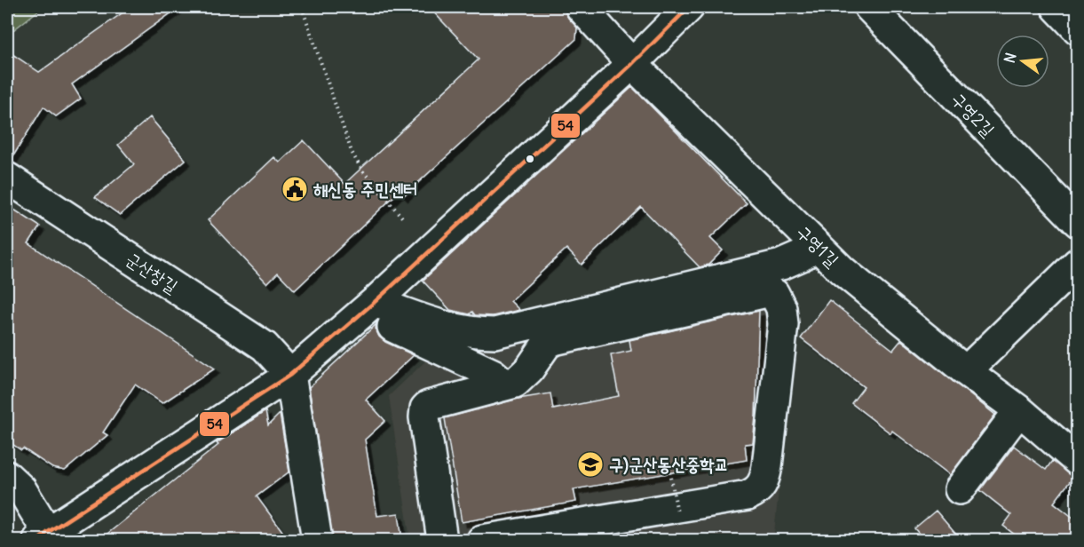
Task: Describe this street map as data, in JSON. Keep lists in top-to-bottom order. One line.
{"streets":{"street":["구영2길","구영1길","군산창길"]},"places":{"public building":["해신동 주민센터"],"school or university":["구)군산동산중학교"]},"lines":["transit line 54"],"north":"left"}
